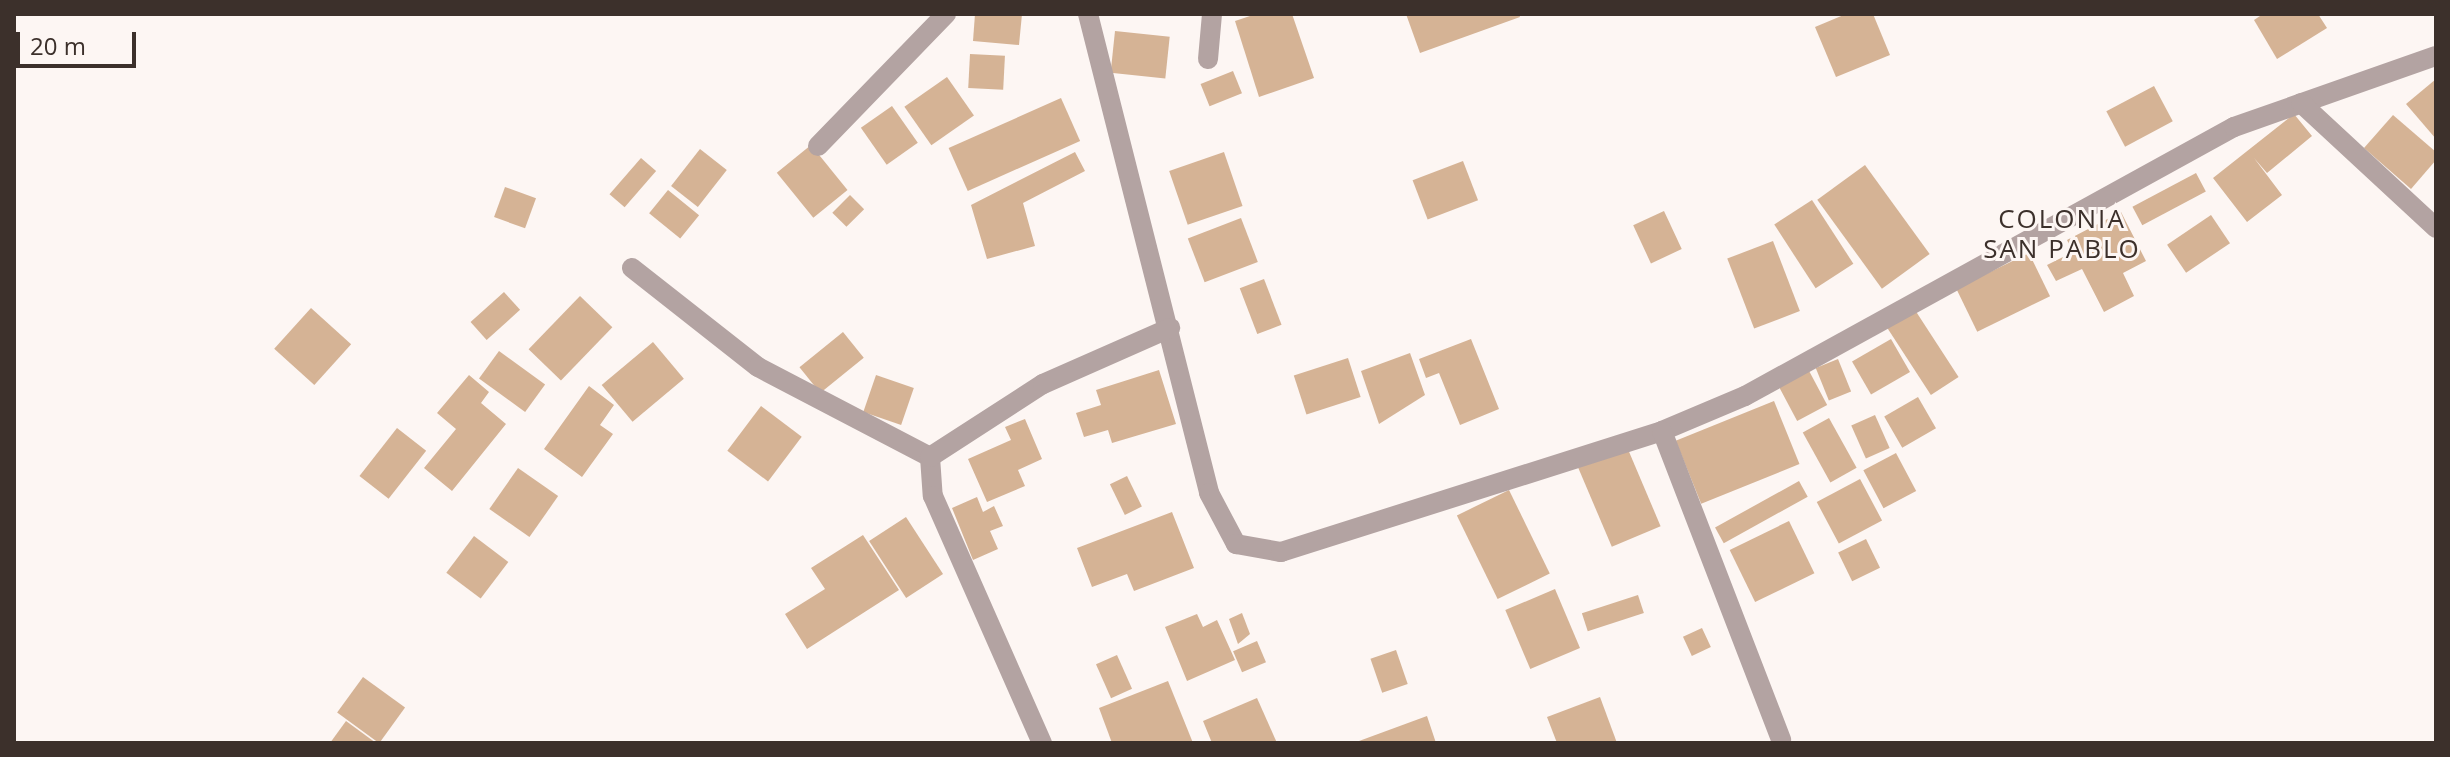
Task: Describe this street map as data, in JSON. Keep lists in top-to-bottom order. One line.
{"districts":["COLONIA SAN PABLO"],"scale_bar":"20 m"}
